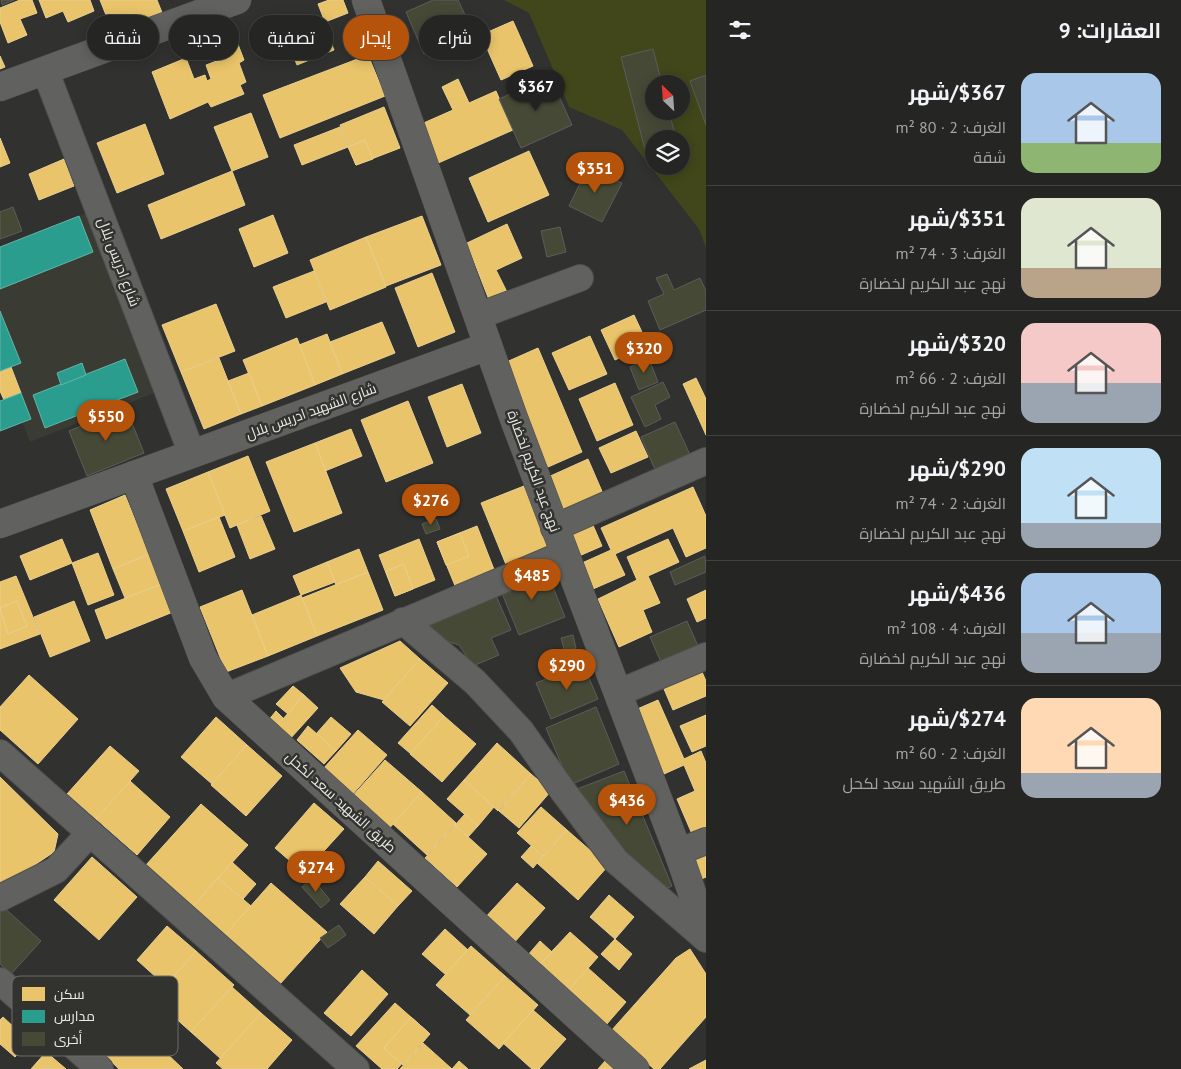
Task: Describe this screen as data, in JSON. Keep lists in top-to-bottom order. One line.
{"streets":{"main road":["شارع الشهيد ادريس بلال","نهج عبد الكريم لخضارة","طريق الشهيد سعد لكحل"],"street":["شارع ادريس بلال"]},"crossings":[["شارع ادريس بلال","شارع الشهيد ادريس بلال"],["شارع الشهيد ادريس بلال","نهج عبد الكريم لخضارة"],["شارع الشهيد ادريس بلال","طريق الشهيد سعد لكحل"]],"legend":["سكن","مدارس","أخرى"],"north":"top left","page":{"heading":"العقارات: 9","chip":["شراء","إيجار","تصفية","جديد","شقة"],"list":[{"name":"$367/شهر","note":"الغرف: 2 · 80 m² · شقة"},{"name":"$351/شهر","note":"الغرف: 3 · 74 m² · نهج عبد الكريم لخضارة"},{"name":"$320/شهر","note":"الغرف: 2 · 66 m² · نهج عبد الكريم لخضارة"},{"name":"$290/شهر","note":"الغرف: 2 · 74 m² · نهج عبد الكريم لخضارة"},{"name":"$436/شهر","note":"الغرف: 4 · 108 m² · نهج عبد الكريم لخضارة"},{"name":"$274/شهر","note":"الغرف: 2 · 60 m² · طريق الشهيد سعد لكحل"}],"price":["$367","$351","$320","$550","$276","$485","$290","$436","$274"]}}
